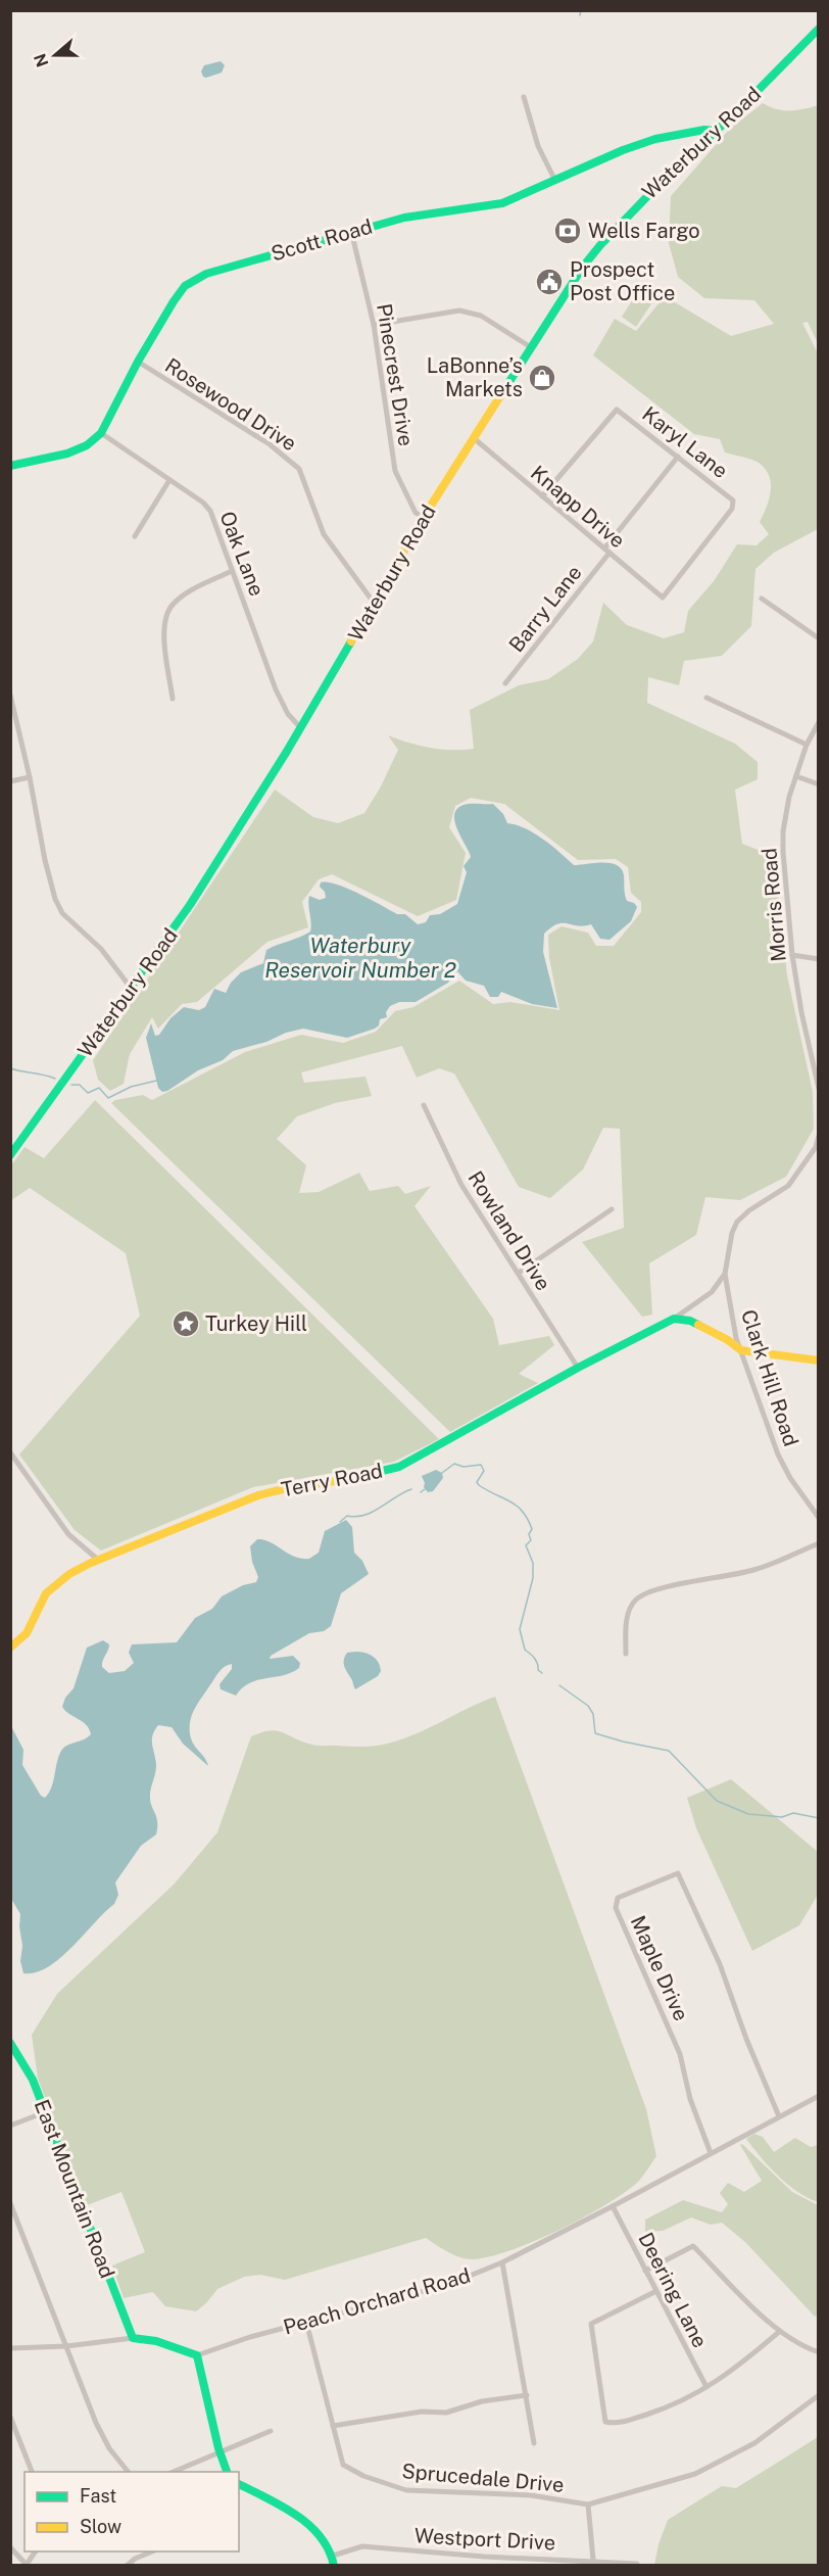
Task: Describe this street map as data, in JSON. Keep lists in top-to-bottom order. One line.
{"streets":{"main road":["Waterbury Road","Scott Road","Terry Road","East Mountain Road"],"street":["Pinecrest Drive","Rosewood Drive","Karyl Lane","Knapp Drive","Oak Lane","Barry Lane","Morris Road","Rowland Drive","Clark Hill Road","Maple Drive","Deering Lane","Peach Orchard Road","Sprucedale Drive","Westport Drive"]},"crossings":[["Waterbury Road","Scott Road"],["Waterbury Road","Pinecrest Drive"],["Waterbury Road","Rosewood Drive"],["Waterbury Road","Knapp Drive"],["Waterbury Road","Oak Lane"],["Scott Road","Pinecrest Drive"],["Scott Road","Rosewood Drive"],["Scott Road","Oak Lane"],["Karyl Lane","Knapp Drive"],["Karyl Lane","Barry Lane"],["Knapp Drive","Barry Lane"],["Rowland Drive","Terry Road"],["Clark Hill Road","Terry Road"],["Maple Drive","Peach Orchard Road"],["Deering Lane","Peach Orchard Road"],["Peach Orchard Road","Sprucedale Drive"]],"water":["Waterbury Reservoir Number 2"],"places":{"bank":["Wells Fargo"],"public building":["Prospect Post Office"],"shop":["LaBonne’s Markets"],"place":["Turkey Hill"]},"legend":["Fast","Slow"],"north":"left"}
